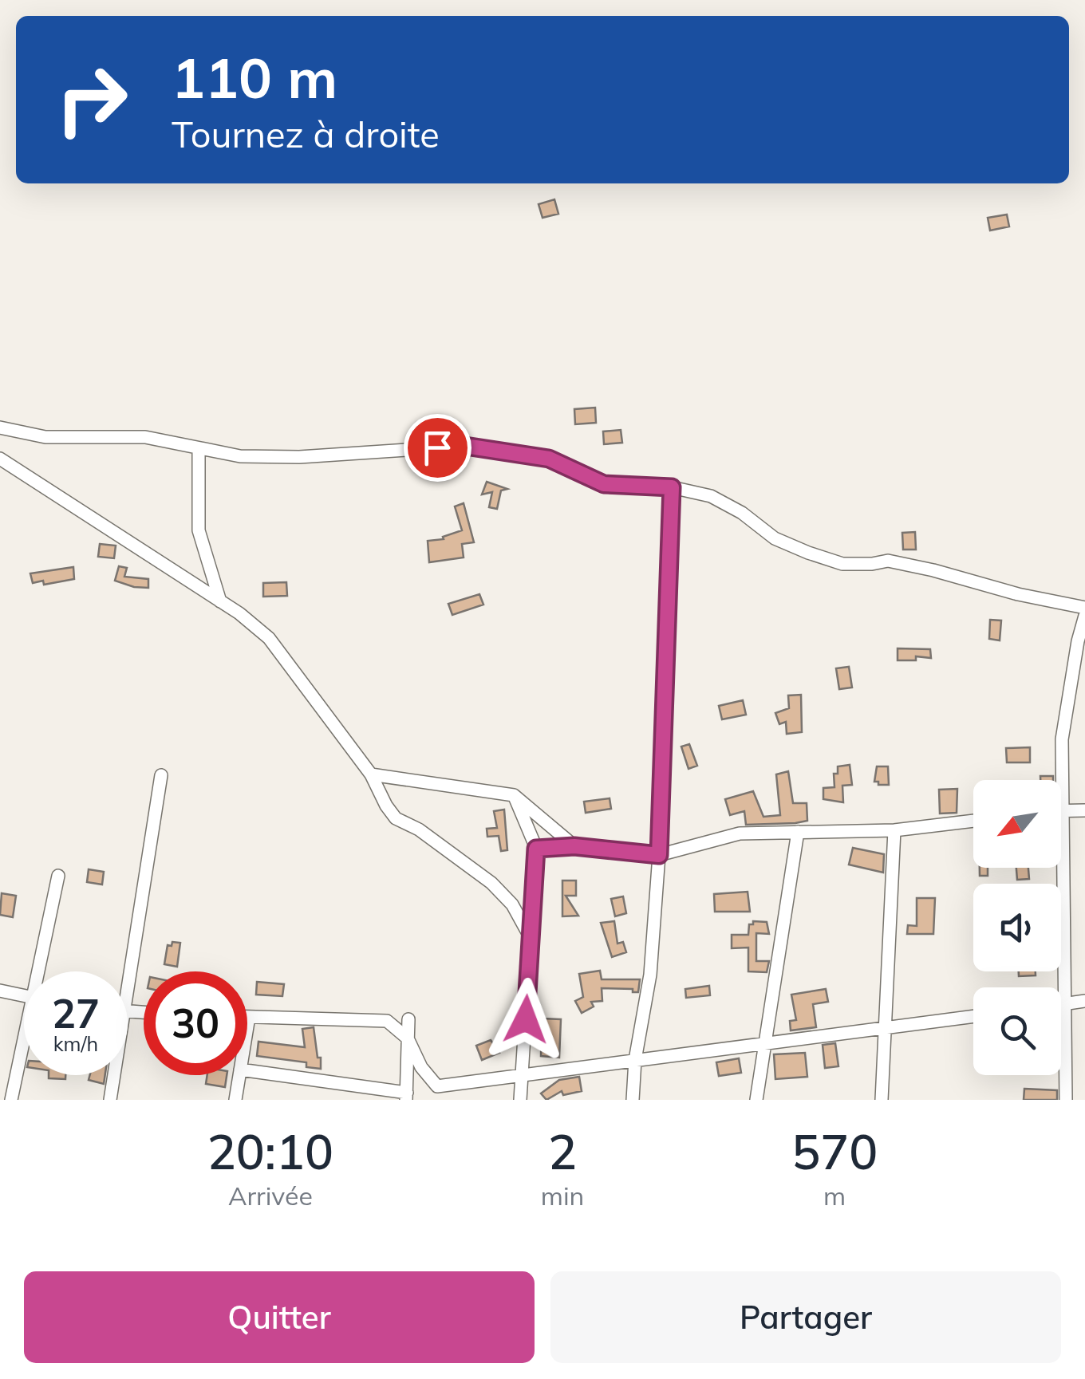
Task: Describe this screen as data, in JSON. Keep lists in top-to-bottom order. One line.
{"north":"bottom left","page":{"turn":["110 m","Tournez à droite"],"speed":"27 km/h","limit":"30","eta":["20:10","Arrivée","2","min","570","m"],"buttons":["Quitter","Partager"]}}
